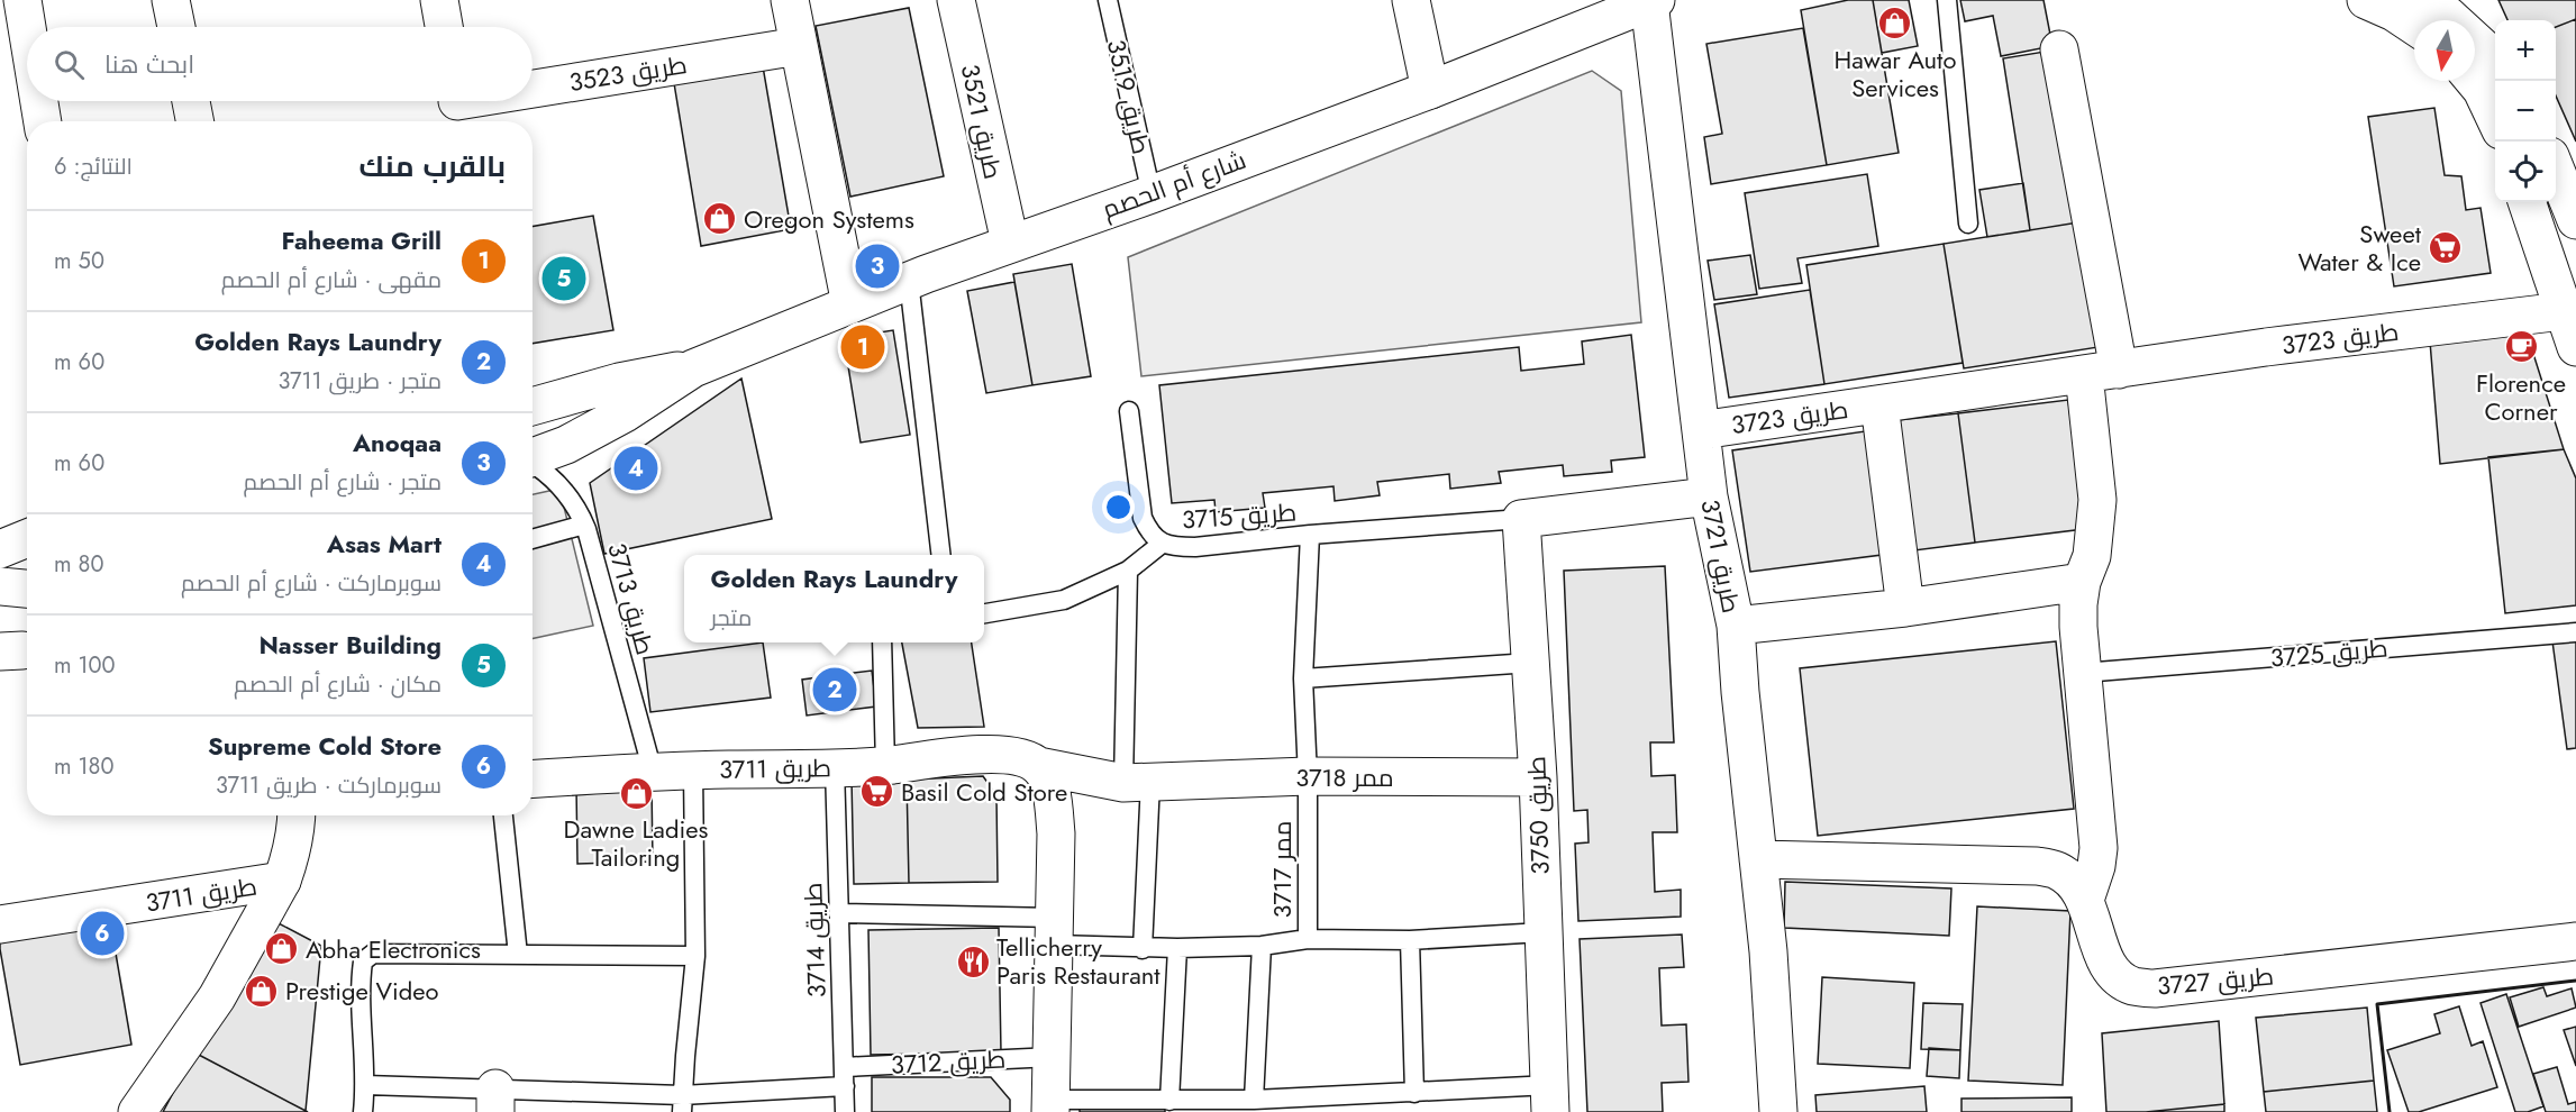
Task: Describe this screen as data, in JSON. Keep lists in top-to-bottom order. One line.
{"streets":{"street":["طريق 3523","طريق 3521","شارع أم الحصم","طريق 3723","طريق 3721","طريق 3711","ممر 3718","طريق 3750","طريق 3727"],"lane":["طريق 3519","طريق 3715","طريق 3713","طريق 3725","ممر 3717","طريق 3714","طريق 3712"]},"crossings":[["طريق 3519","شارع أم الحصم"],["طريق 3521","شارع أم الحصم"],["شارع أم الحصم","طريق 3721"],["طريق 3723","طريق 3721"],["طريق 3715","طريق 3750"],["طريق 3715","ممر 3717"],["طريق 3721","طريق 3727"],["طريق 3713","طريق 3711"],["طريق 3711","ممر 3718"],["طريق 3711","طريق 3714"],["ممر 3718","طريق 3750"],["ممر 3718","ممر 3717"],["طريق 3714","طريق 3712"]],"places":{"shop":["Hawar Auto Services","Oregon Systems","Dawne Ladies Tailoring","Abha Electronics","Prestige Video"],"supermarket":["Sweet Water & Ice","Basil Cold Store"],"cafe":["Florence Corner"],"restaurant":["Tellicherry Paris Restaurant"]},"north":"bottom","page":{"map_buttons":["+","−"],"search":"ابحث هنا","heading":["بالقرب منك","النتائج: 6"],"list":[{"mark":"1","name":"Faheema Grill","note":"مقهى · شارع أم الحصم","value":"50 m"},{"mark":"2","name":"Golden Rays Laundry","note":"متجر · طريق 3711","value":"60 m"},{"mark":"3","name":"Anoqaa","note":"متجر · شارع أم الحصم","value":"60 m"},{"mark":"4","name":"Asas Mart","note":"سوبرماركت · شارع أم الحصم","value":"80 m"},{"mark":"5","name":"Nasser Building","note":"مكان · شارع أم الحصم","value":"100 m"},{"mark":"6","name":"Supreme Cold Store","note":"سوبرماركت · طريق 3711","value":"180 m"}],"pins":["3","5","1","4","2","6"],"popup":["Golden Rays Laundry","متجر"]}}
